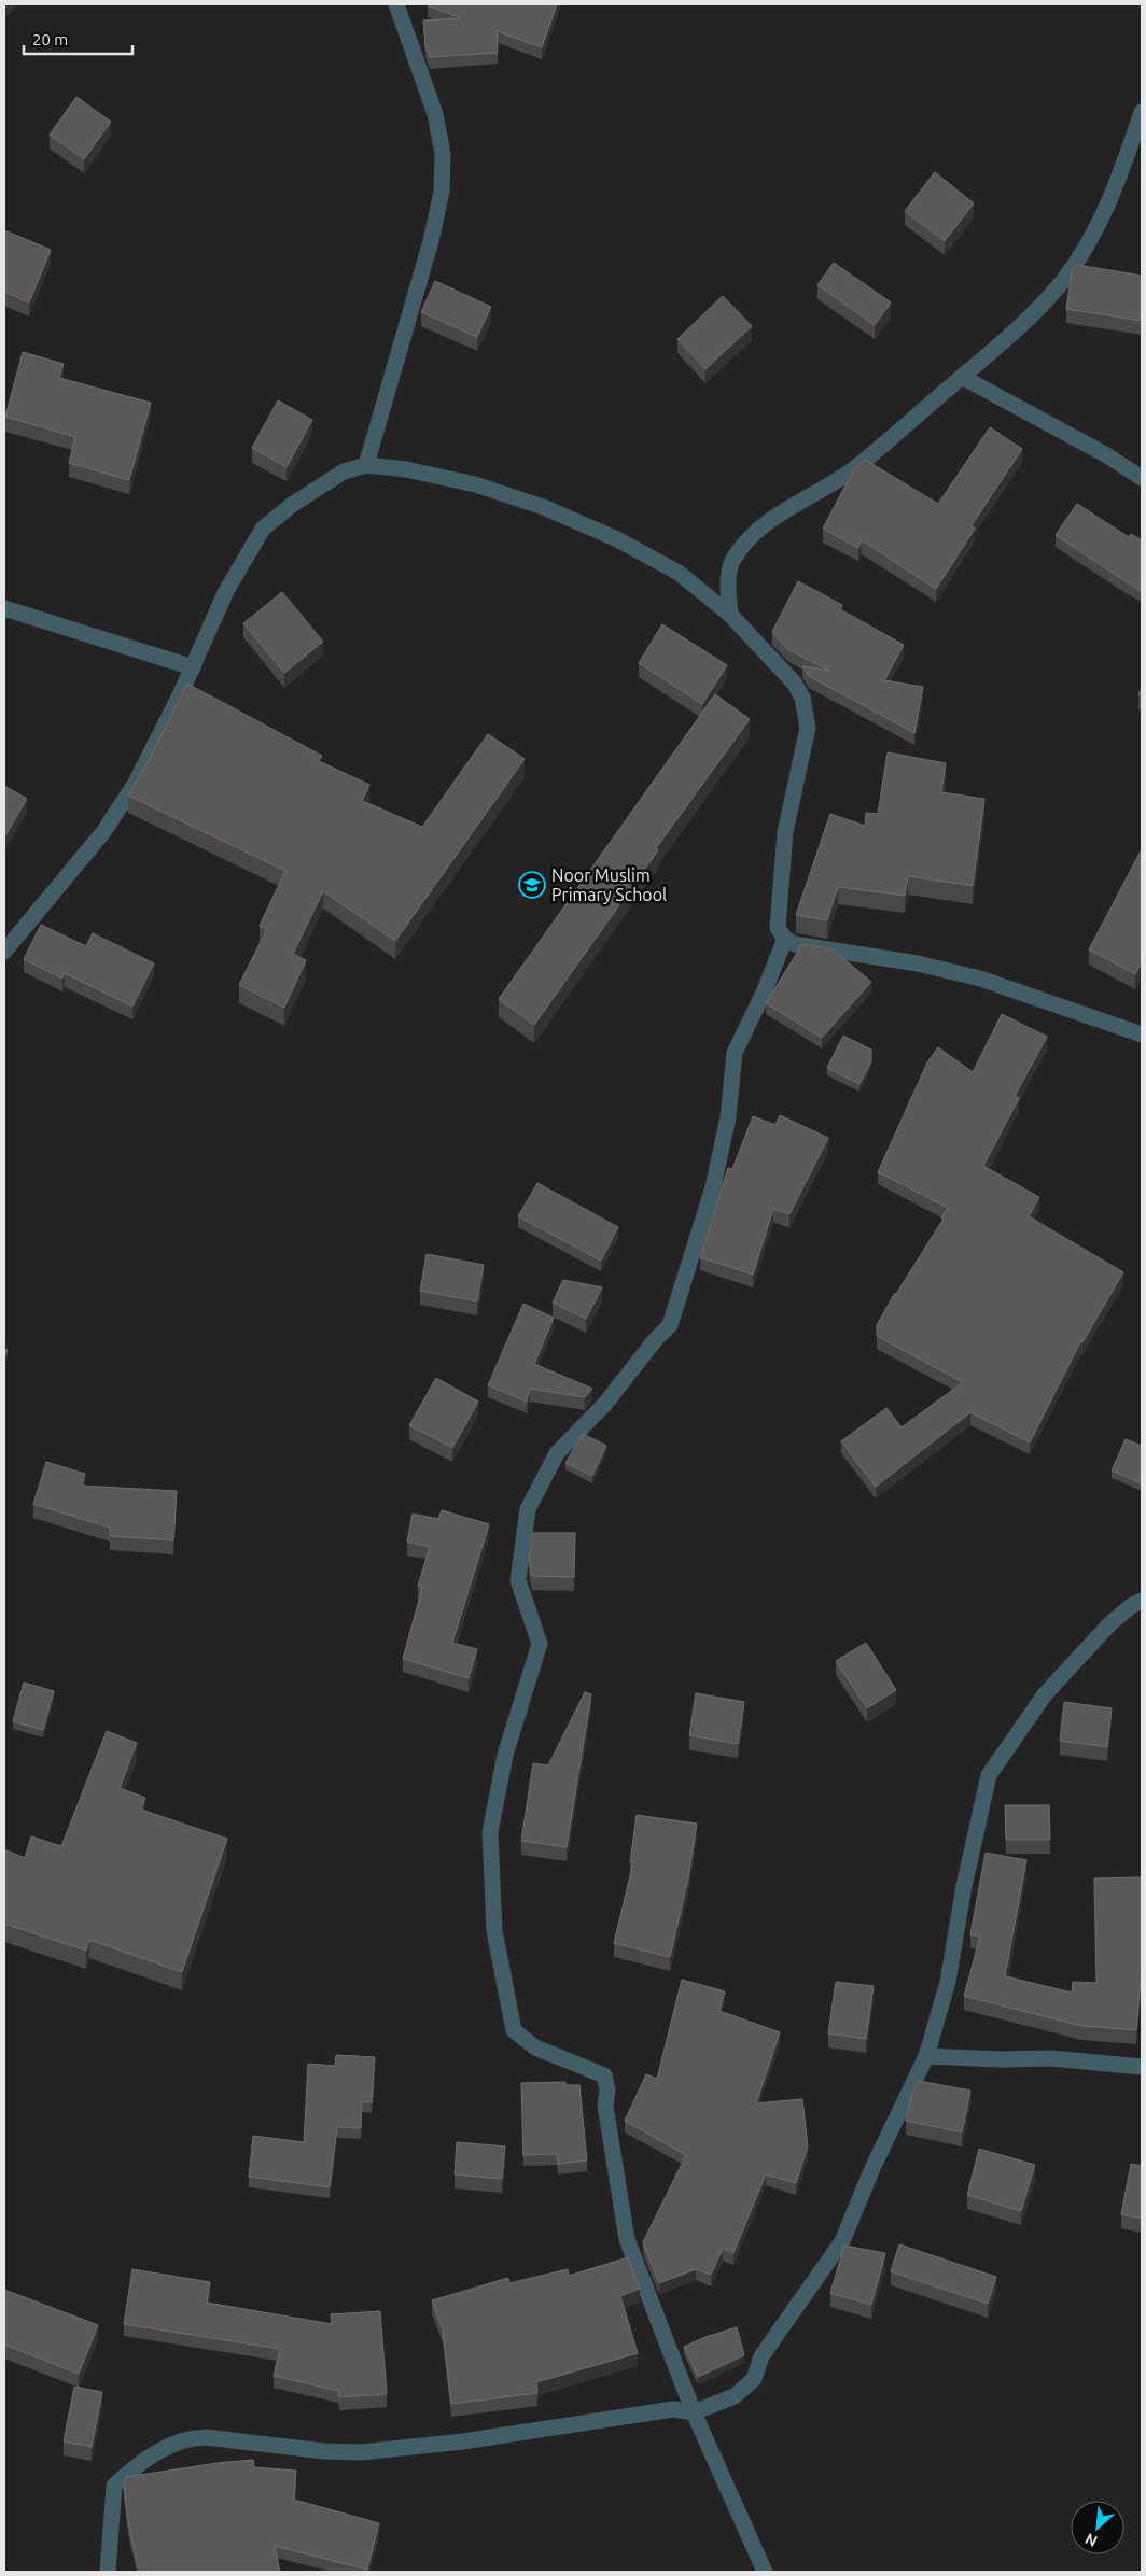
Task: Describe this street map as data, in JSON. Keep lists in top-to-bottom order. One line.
{"places":{"school or university":["Noor Muslim Primary School"]},"scale_bar":"20 m","north":"bottom left"}
